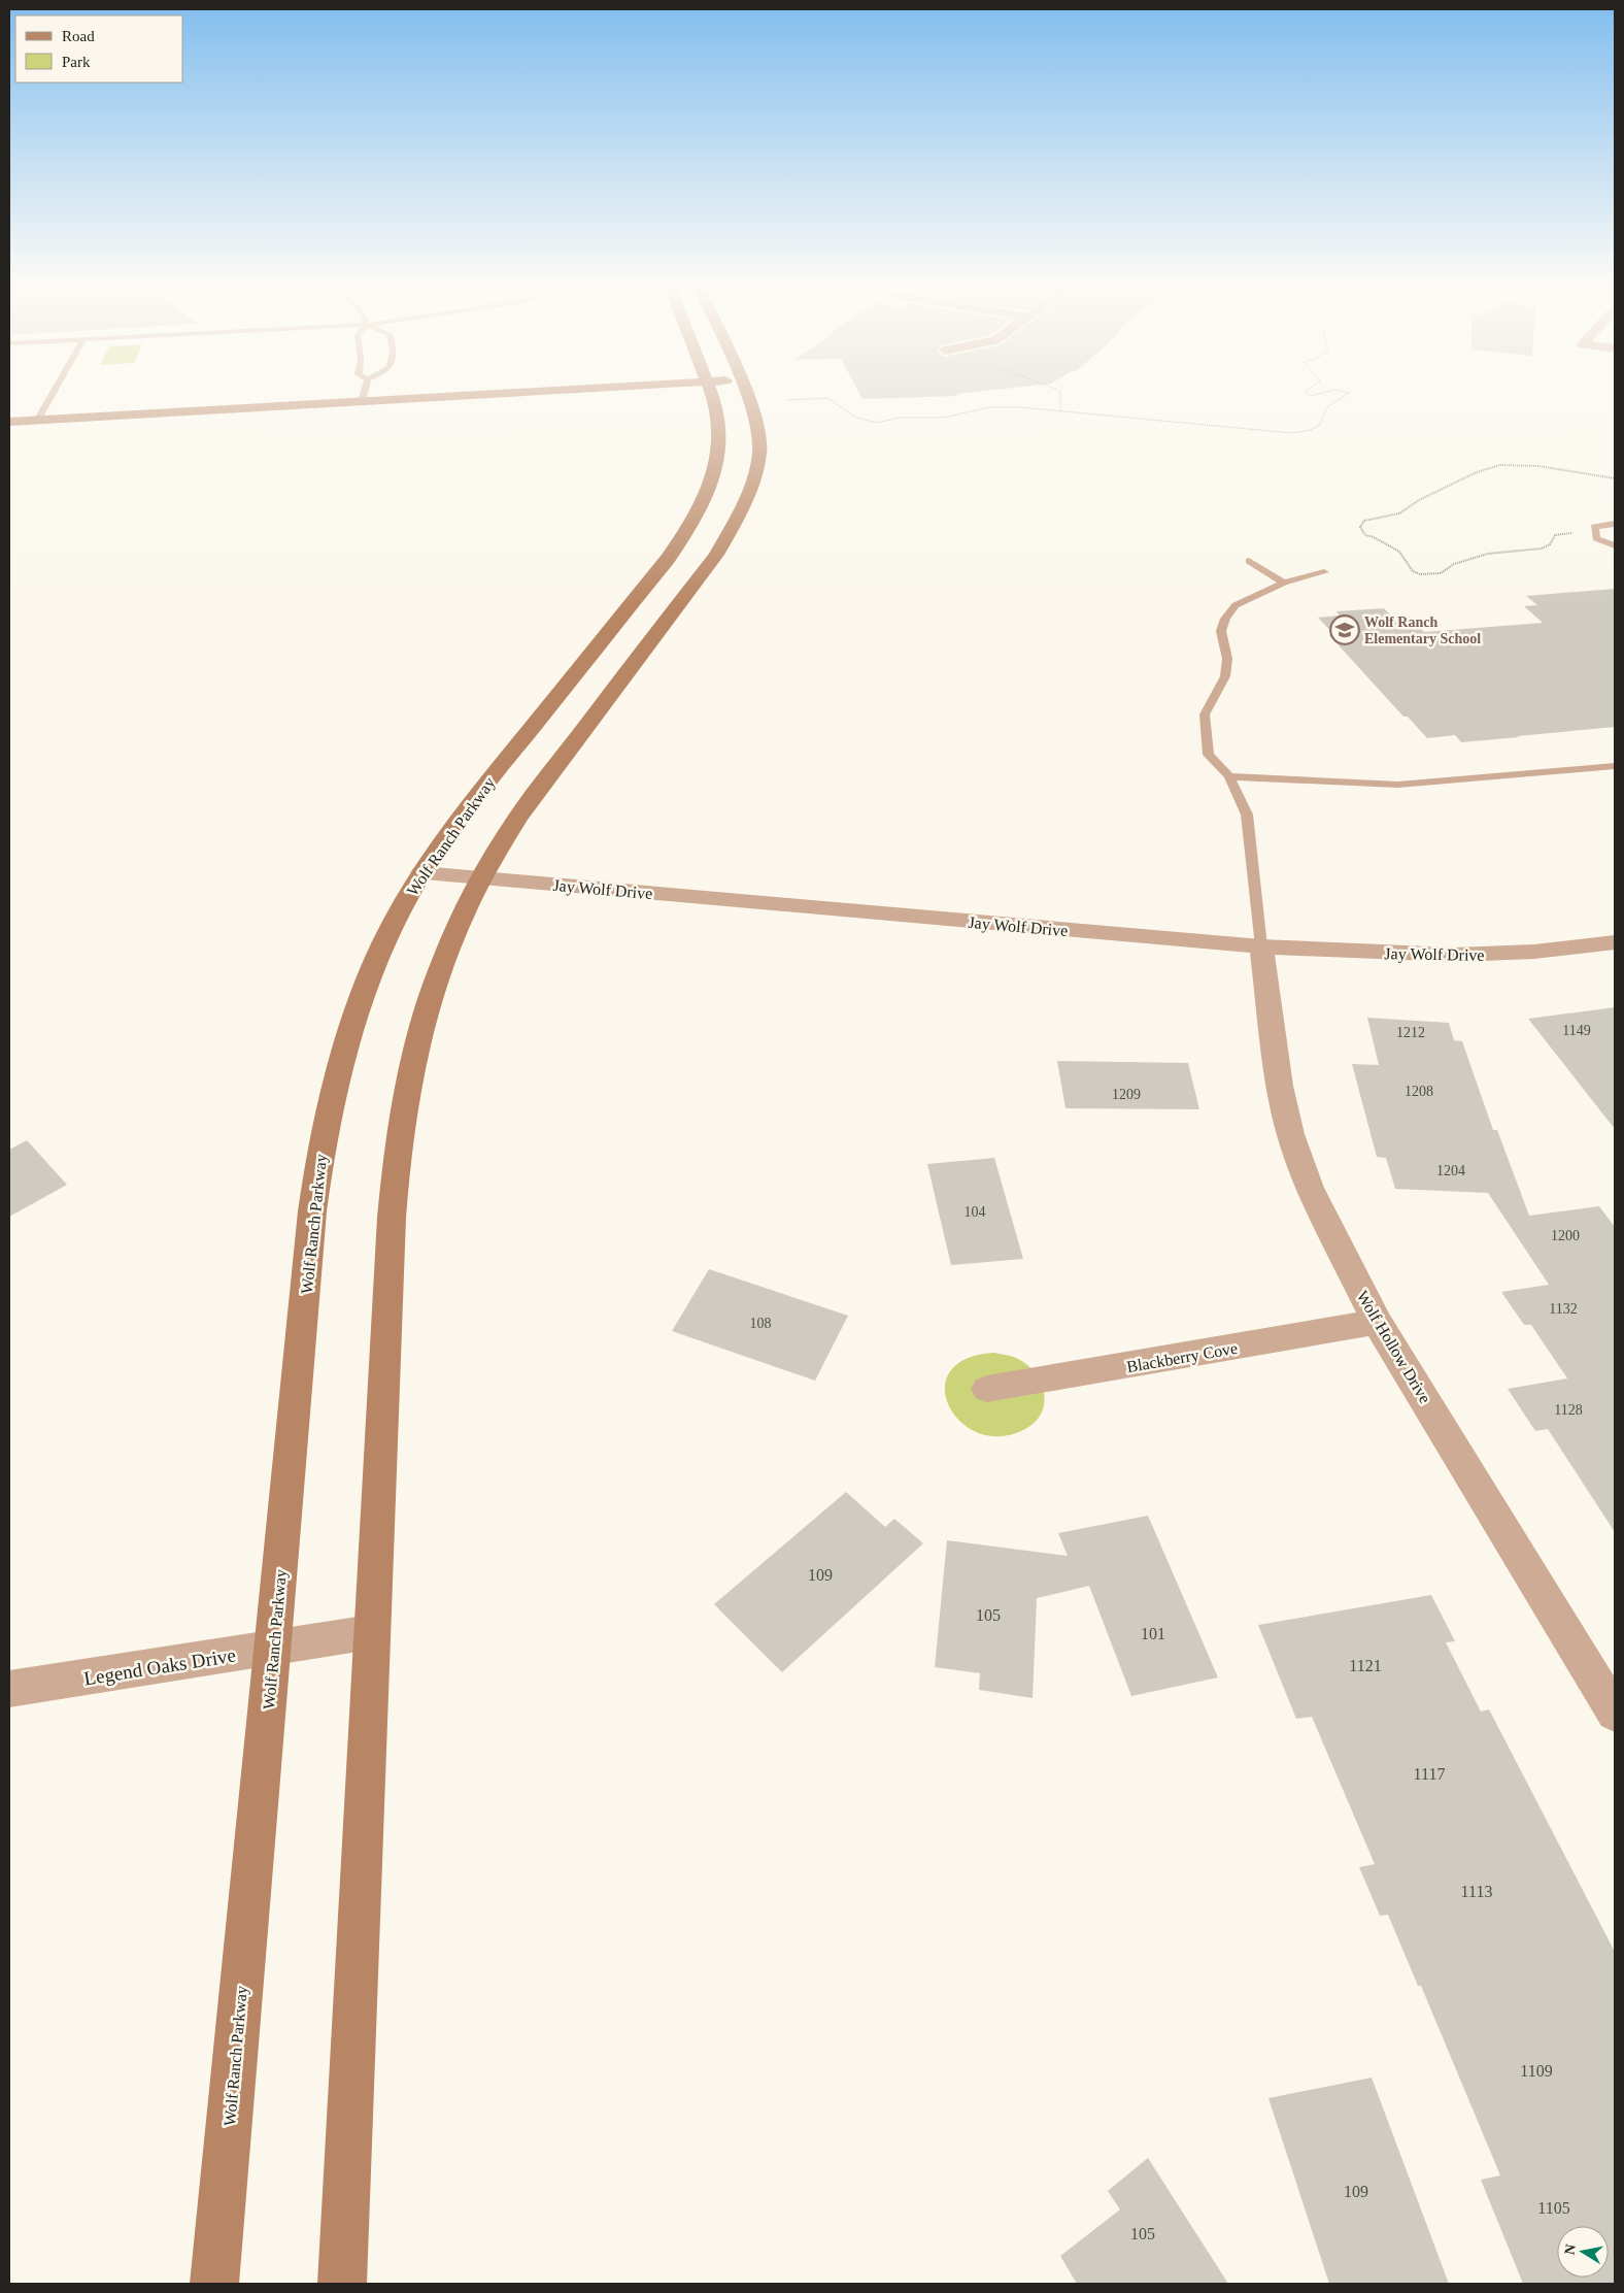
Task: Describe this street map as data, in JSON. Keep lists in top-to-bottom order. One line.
{"streets":{"street":["Wolf Ranch Parkway","Jay Wolf Drive","Wolf Hollow Drive","Blackberry Cove","Legend Oaks Drive"]},"crossings":[["Wolf Ranch Parkway","Jay Wolf Drive"],["Wolf Ranch Parkway","Legend Oaks Drive"],["Jay Wolf Drive","Wolf Hollow Drive"],["Wolf Hollow Drive","Blackberry Cove"]],"places":{"school or university":["Wolf Ranch Elementary School"]},"house_numbers":["1149","1212","1208","1209","1204","104","1200","1132","108","1128","109","105","101","1121","1117","1113","1109","109","1105","105"],"legend":["Road","Park"],"north":"left"}
